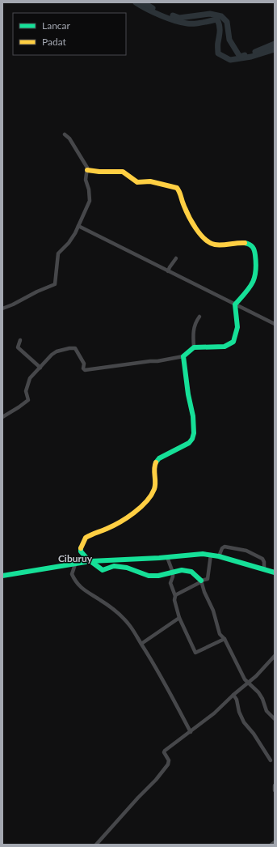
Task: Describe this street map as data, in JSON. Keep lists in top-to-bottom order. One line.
{"districts":["Ciburuy"],"legend":["Lancar","Padat"]}
